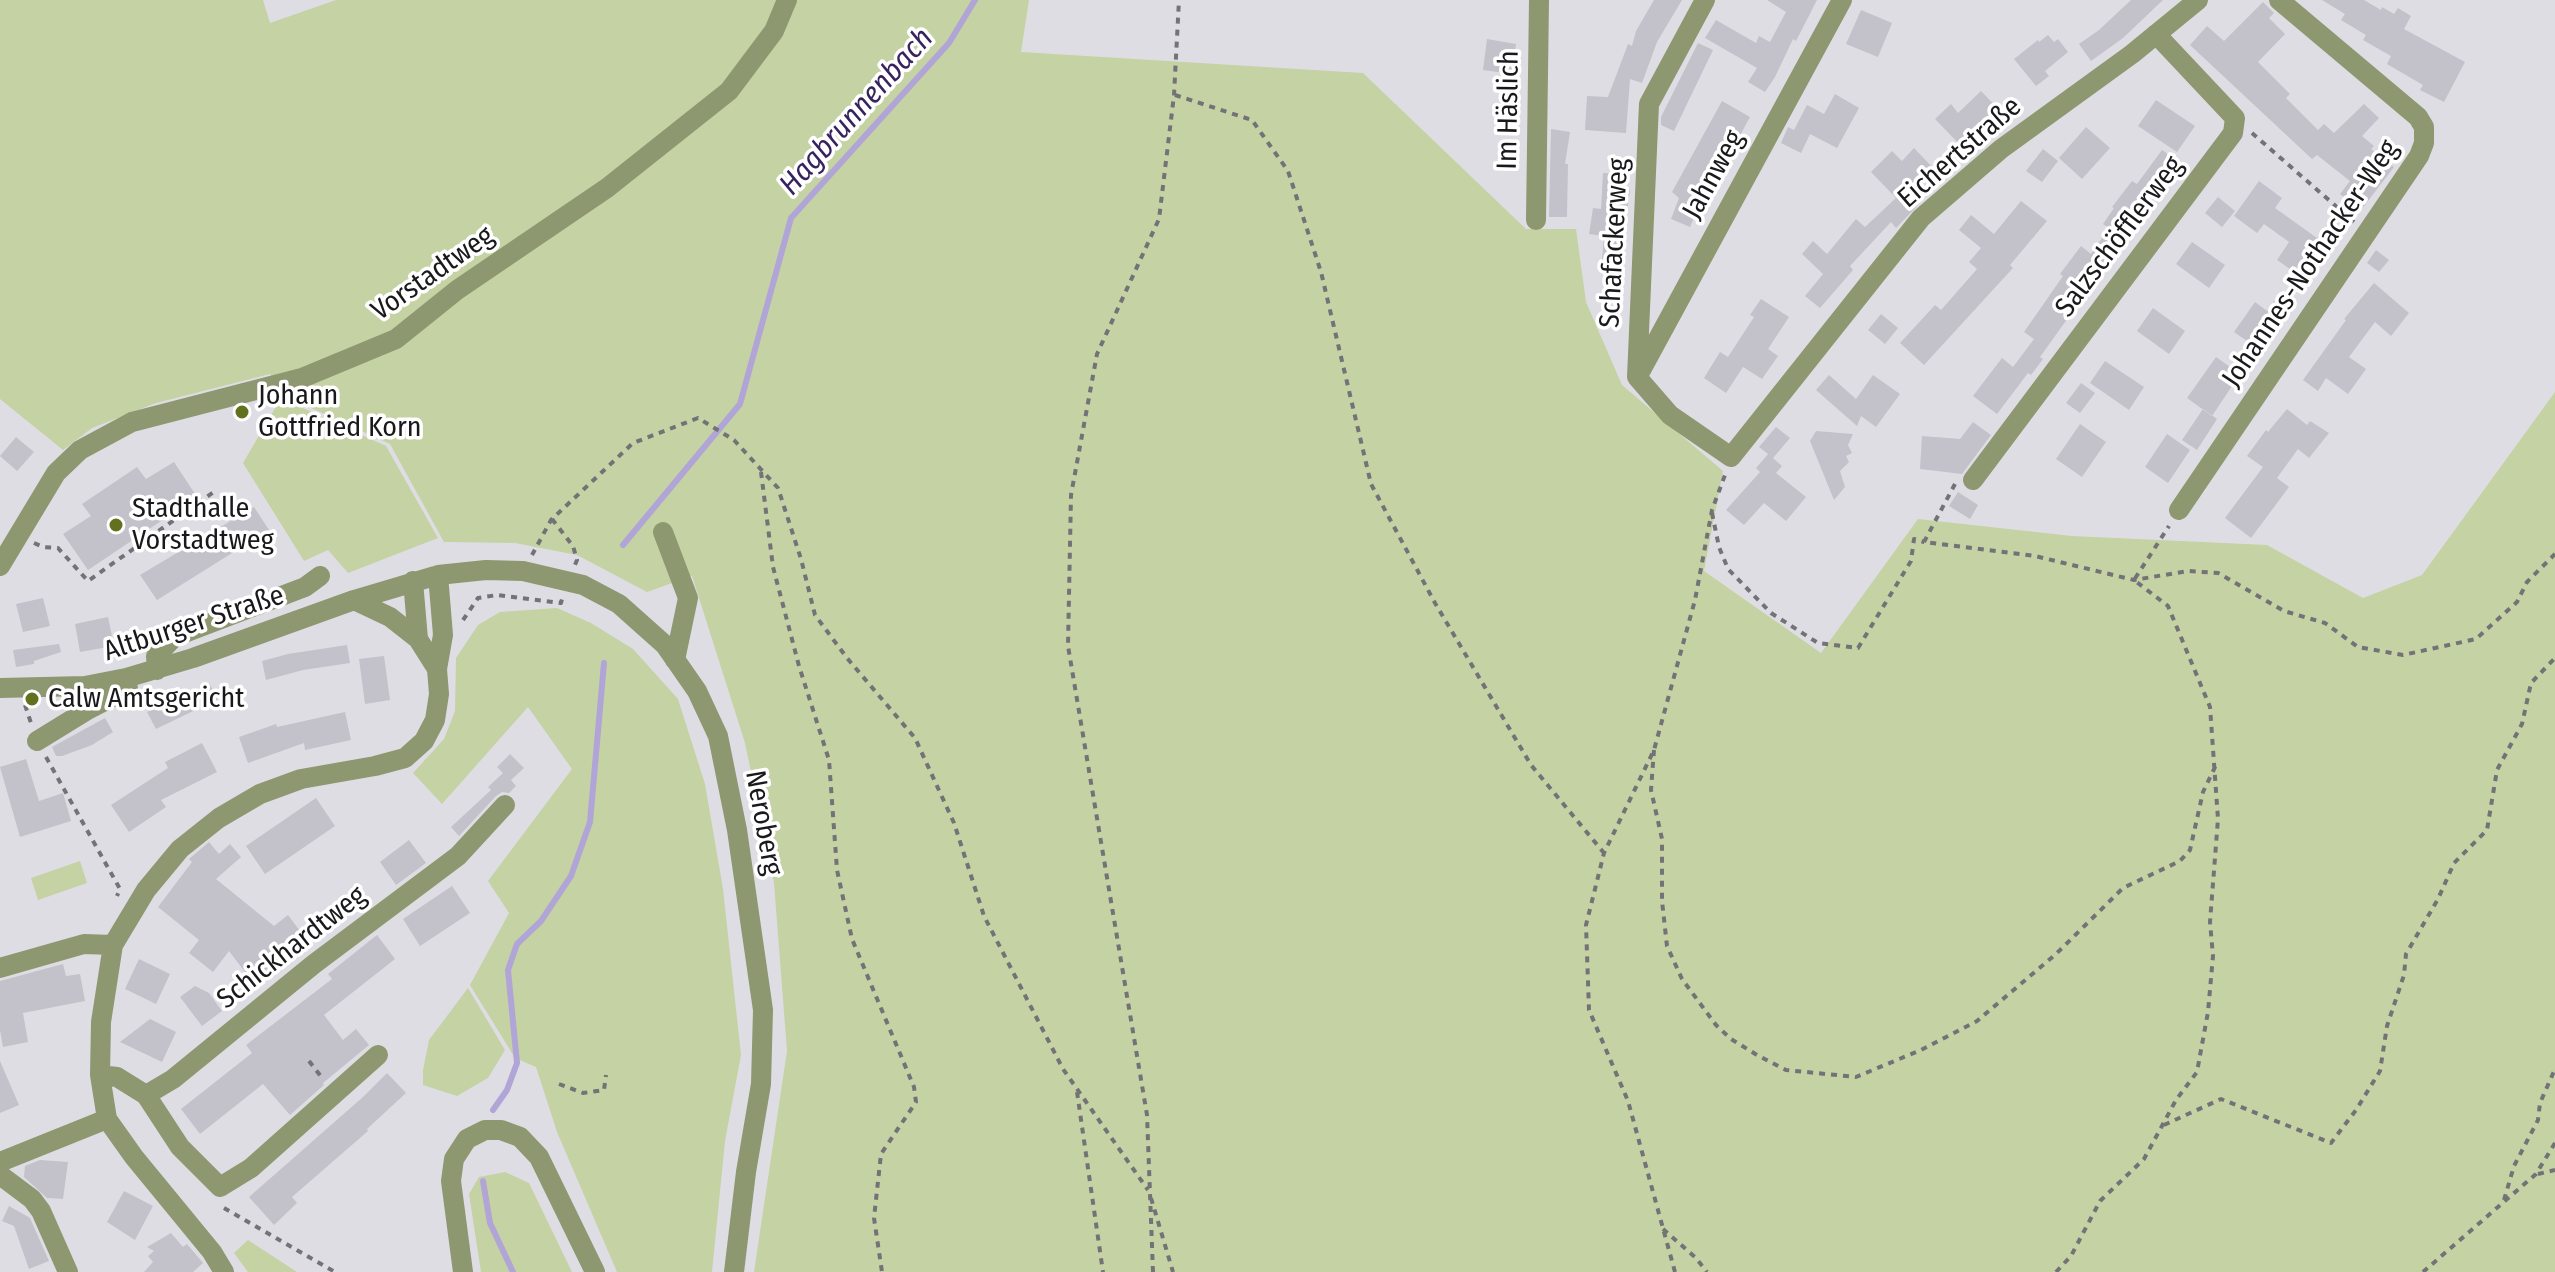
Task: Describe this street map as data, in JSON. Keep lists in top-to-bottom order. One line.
{"streets":{"street":["Im Häslich","Eichertstraße","Jahnweg","Salzschöfflerweg","Schafackerweg","Johannes-Nothacker-Weg","Vorstadtweg","Altburger Straße","Neroberg","Schickhardtweg"]},"crossings":[["Jahnweg","Schafackerweg"],["Altburger Straße","Neroberg"]],"water":["Hagbrunnenbach"],"places":["Johann Gottfried Korn","Stadthalle Vorstadtweg","Calw Amtsgericht"]}
